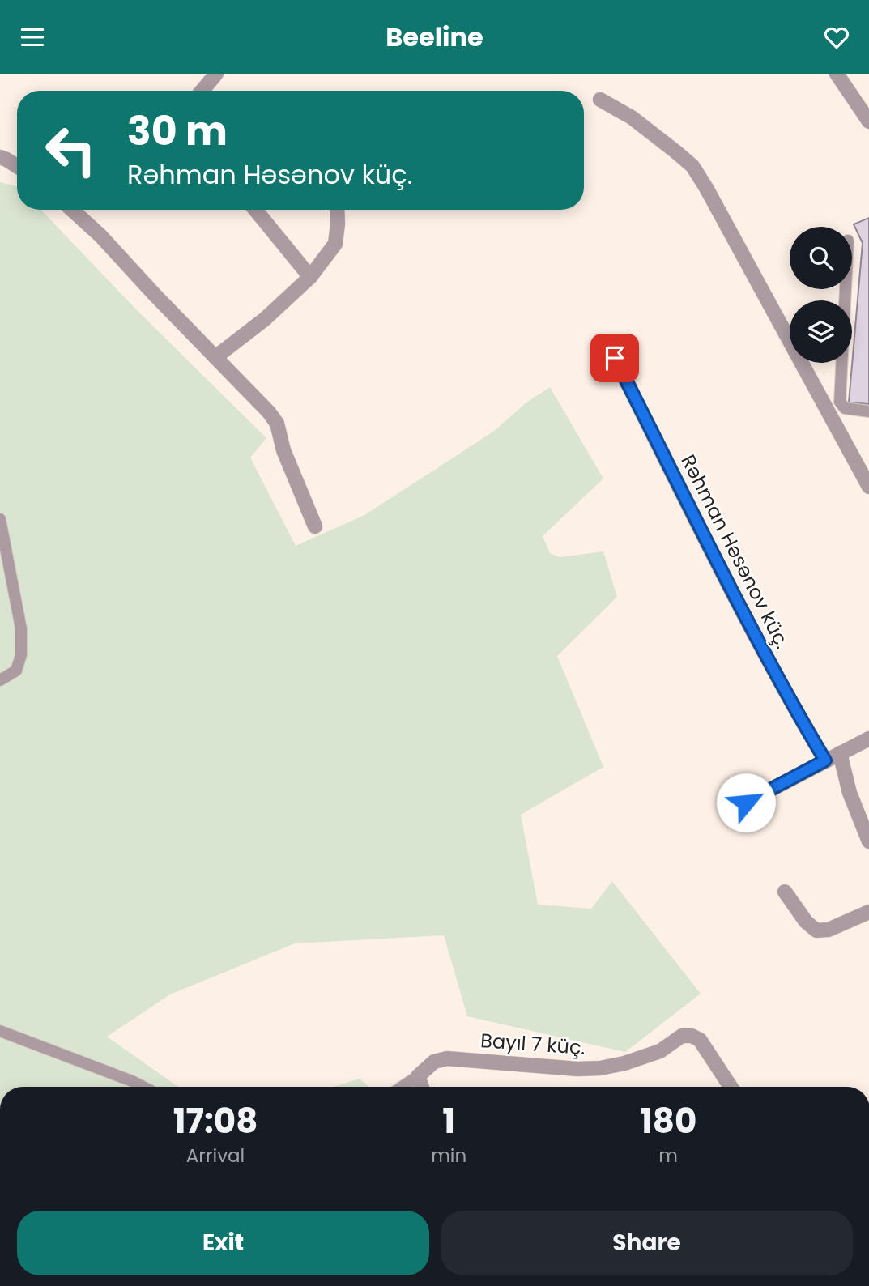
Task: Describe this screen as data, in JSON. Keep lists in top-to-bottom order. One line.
{"streets":{"street":["Rəhman Həsənov küç.","Bayıl 7 küç."]},"page":{"header":"Beeline","turn":["30 m","Rəhman Həsənov küç."],"eta":["17:08","Arrival","1","min","180","m"],"buttons":["Exit","Share"]}}
